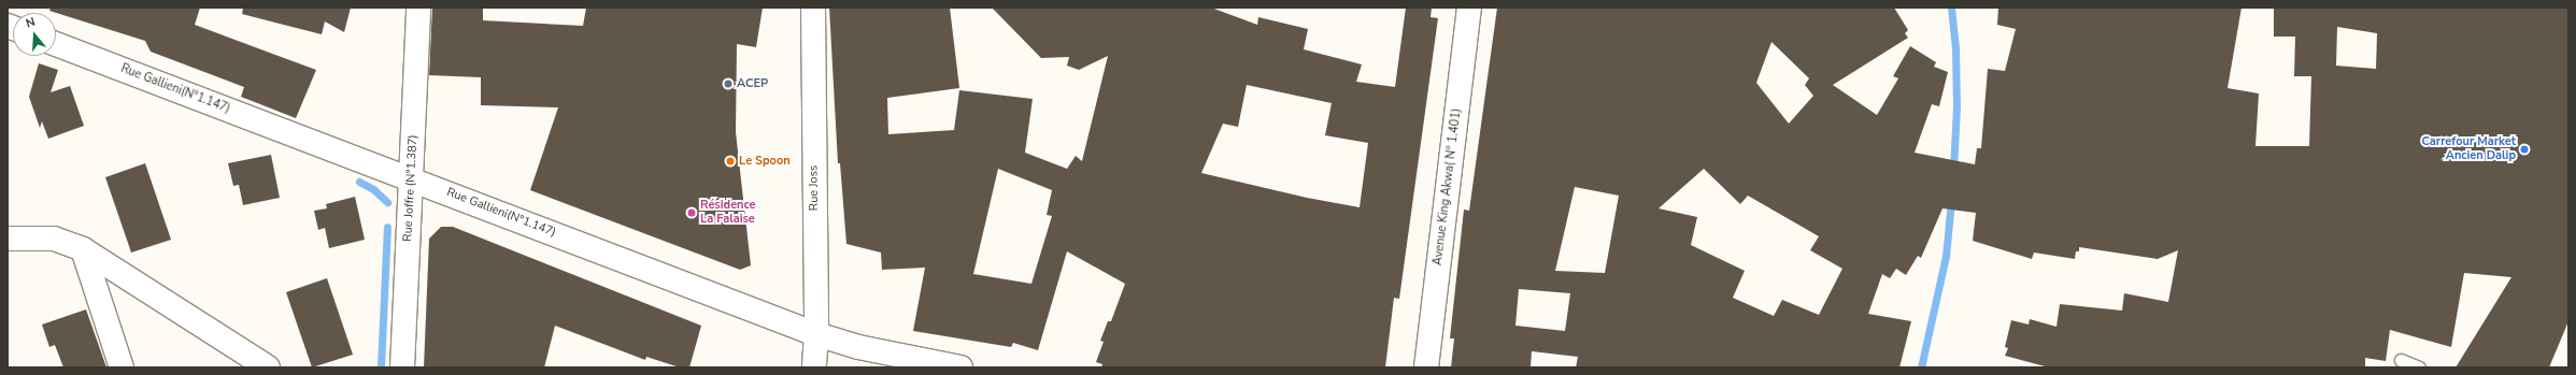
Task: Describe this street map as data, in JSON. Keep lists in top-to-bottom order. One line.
{"streets":{"street":["Rue Gallieni(N°1.147)","Avenue King Akwa( N° 1.401)","Rue Joffre (N°1.387)","Rue Joss"]},"crossings":[["Rue Gallieni(N°1.147)","Rue Joffre (N°1.387)"],["Rue Gallieni(N°1.147)","Rue Joss"]],"places":["ACEP","Carrefour Market Ancien Dalip","Le Spoon","Résidence La Falaise"],"north":"top"}
